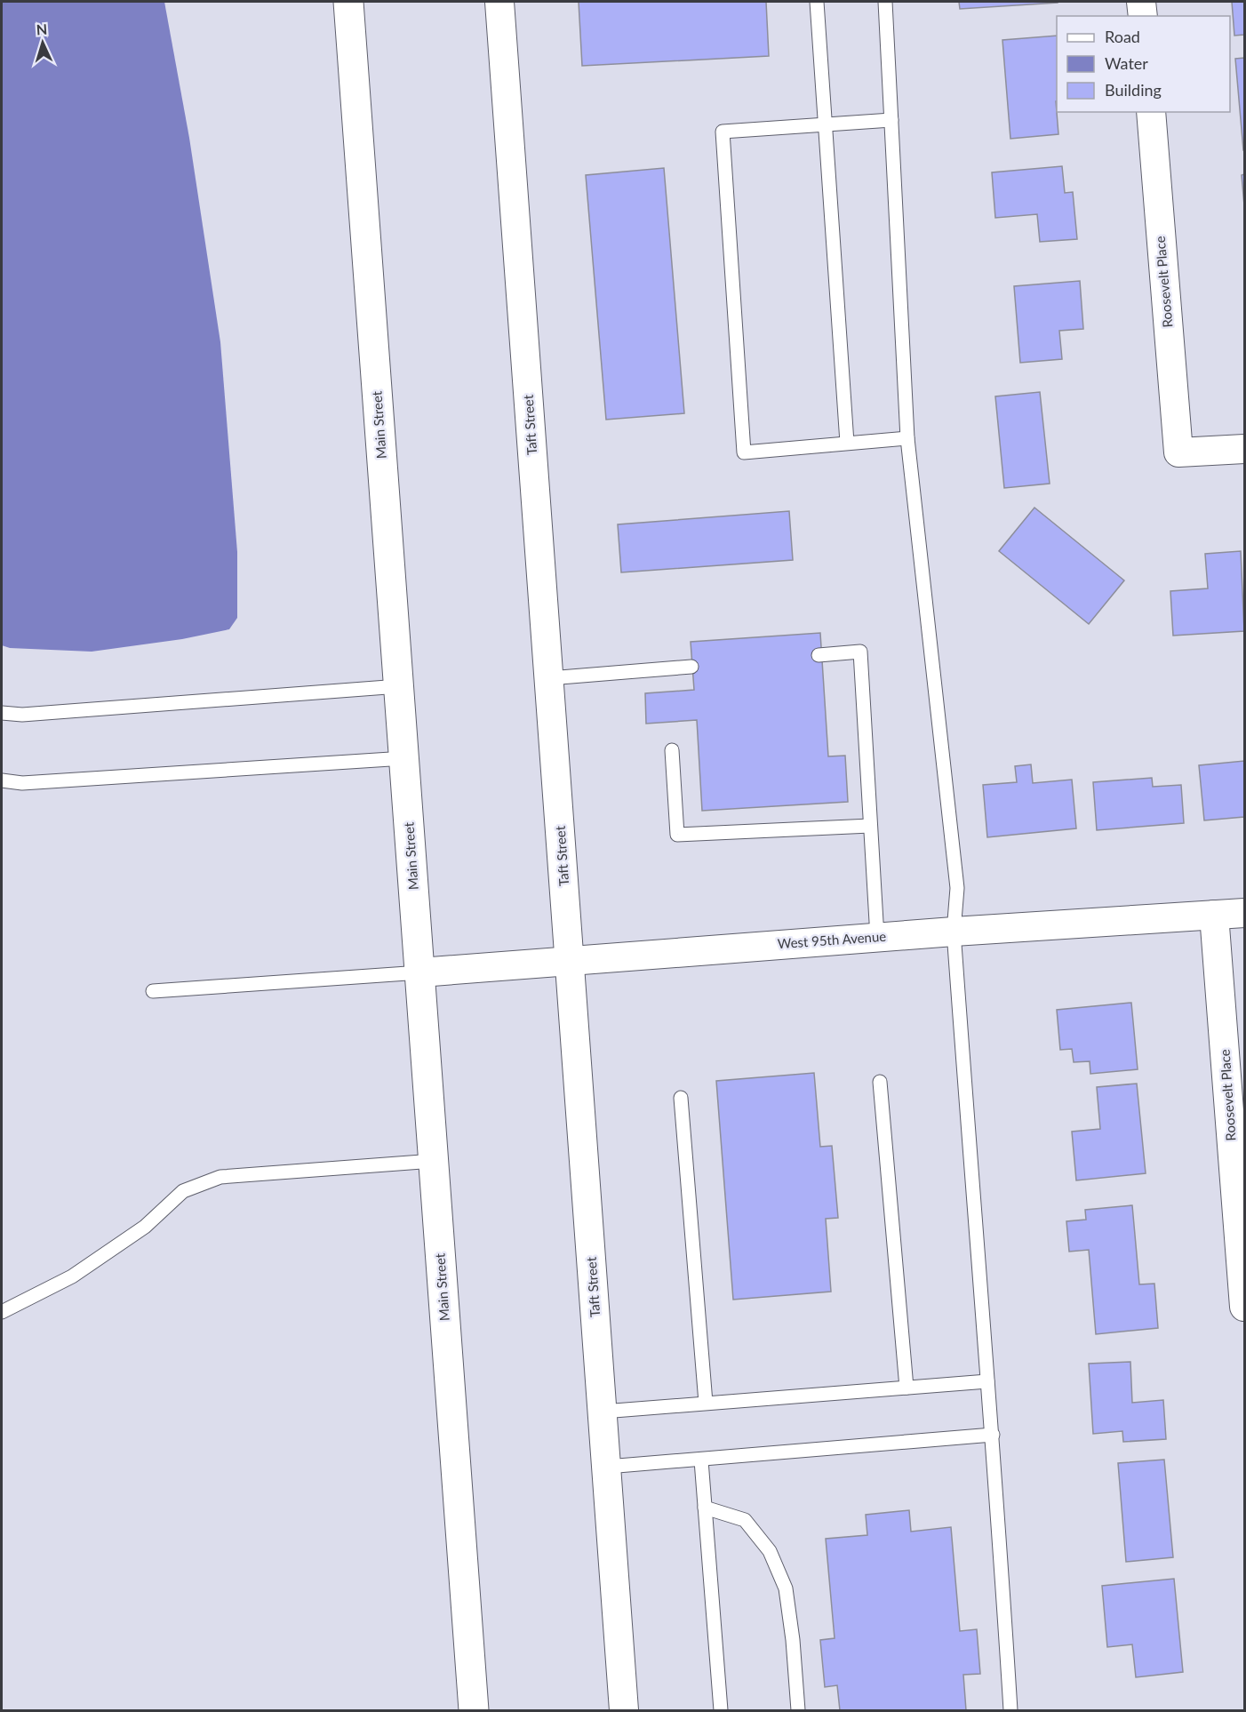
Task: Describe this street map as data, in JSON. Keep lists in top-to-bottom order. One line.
{"streets":{"main road":["Main Street"],"street":["Roosevelt Place","Taft Street","West 95th Avenue"]},"crossings":[["Roosevelt Place","West 95th Avenue"],["Main Street","West 95th Avenue"],["Taft Street","West 95th Avenue"]],"legend":["Road","Water","Building"],"north":"top"}
